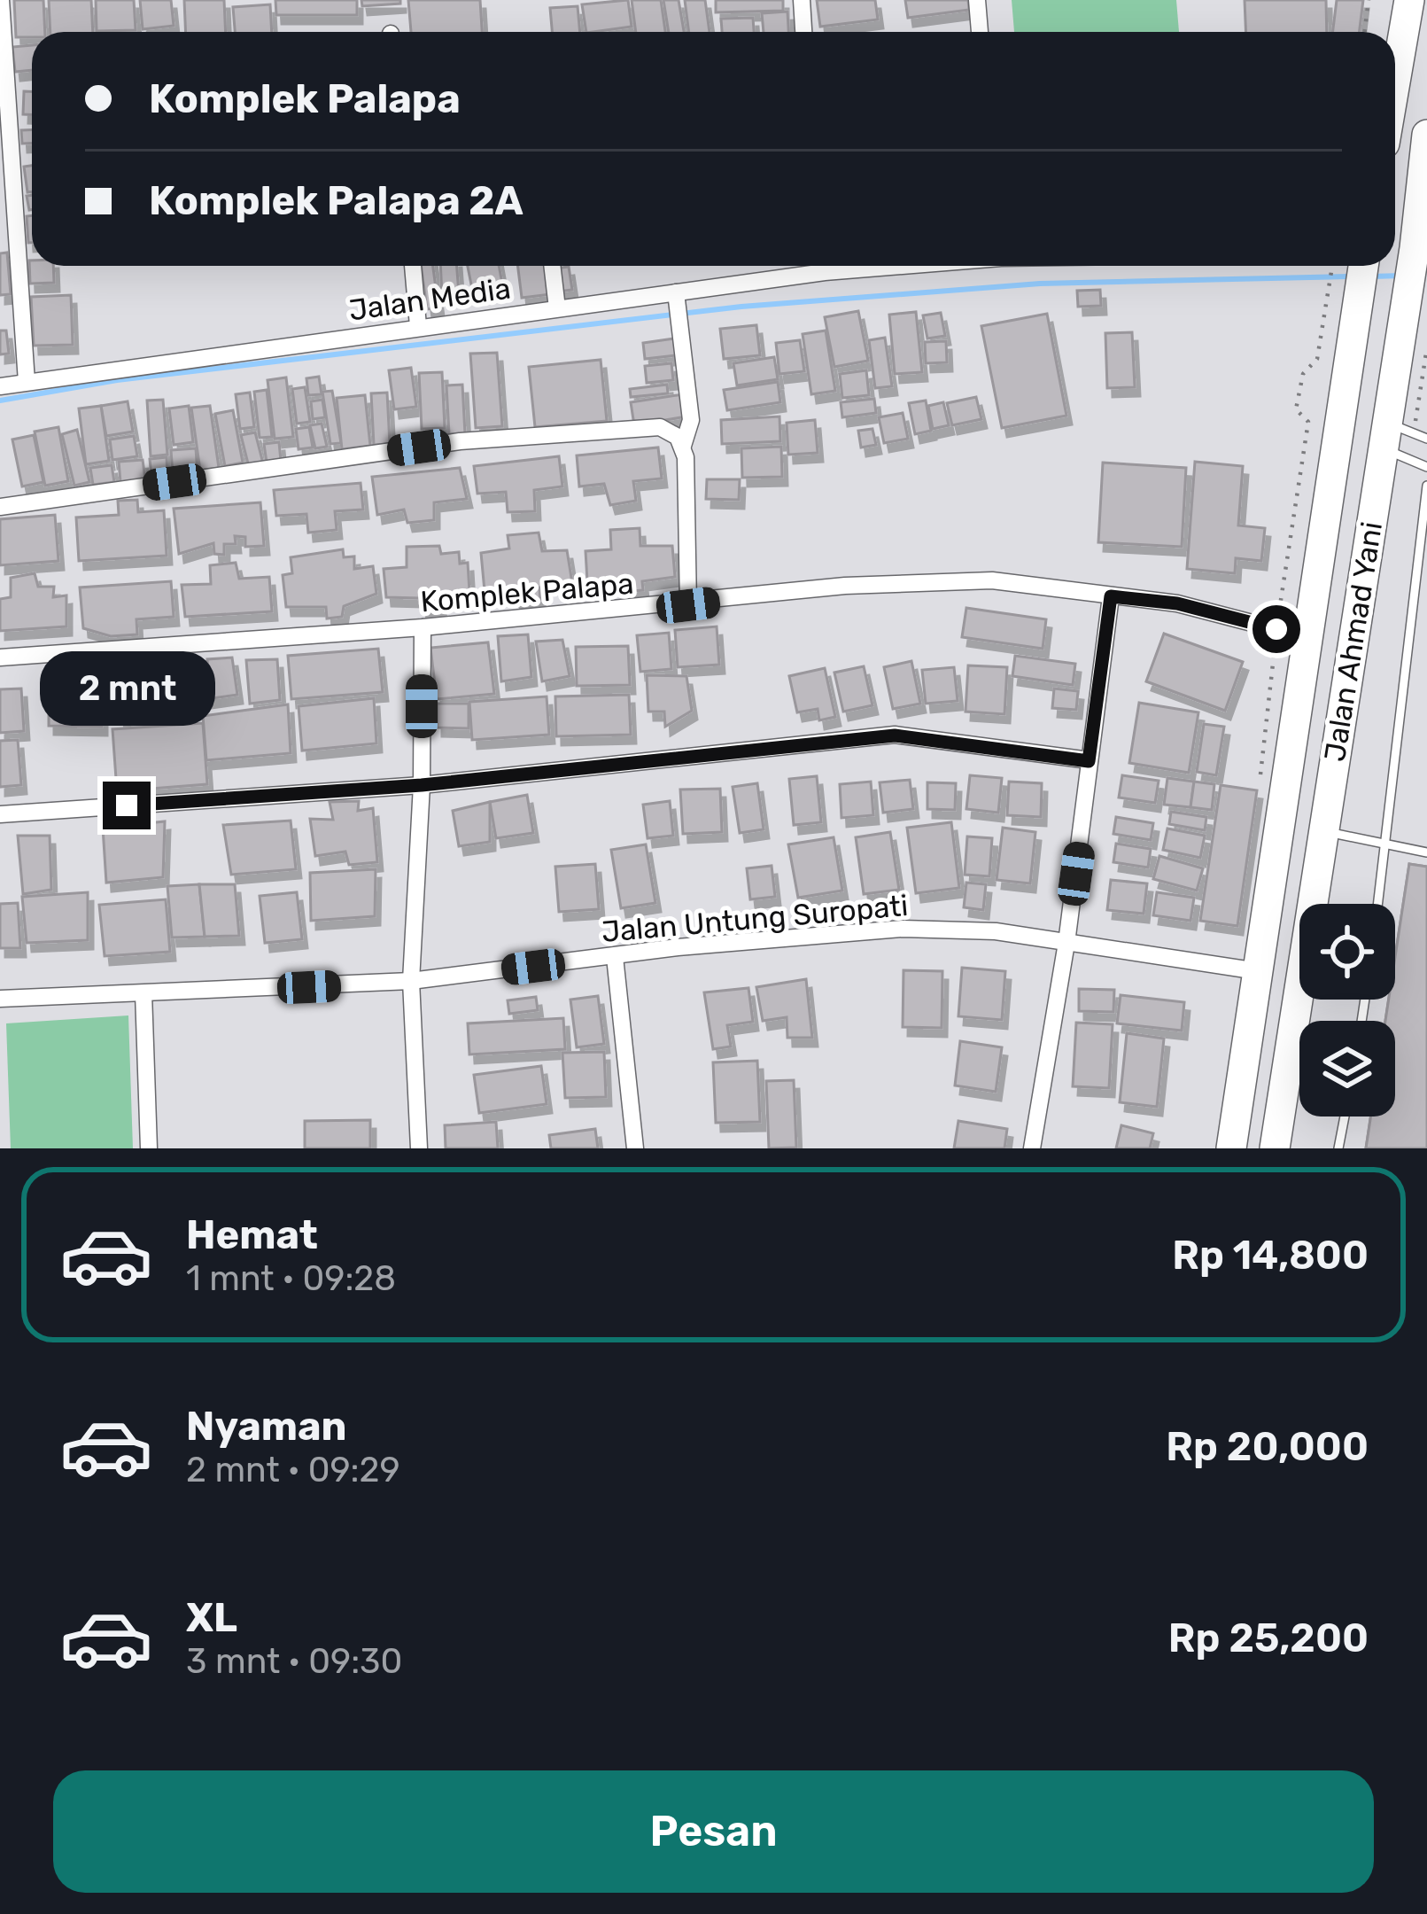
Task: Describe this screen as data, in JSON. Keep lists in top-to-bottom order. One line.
{"streets":{"highway":["Jalan Ahmad Yani"],"street":["Jalan Media","Komplek Palapa","Jalan Untung Suropati"]},"crossings":[["Komplek Palapa","Jalan Ahmad Yani"],["Jalan Ahmad Yani","Jalan Untung Suropati"]],"page":{"banner":["Komplek Palapa","Komplek Palapa 2A"],"bubble":"2 mnt","list":[{"name":"Hemat","note":"1 mnt · 09:28","value":"Rp 14,800"},{"name":"Nyaman","note":"2 mnt · 09:29","value":"Rp 20,000"},{"name":"XL","note":"3 mnt · 09:30","value":"Rp 25,200"}],"buttons":"Pesan"}}
